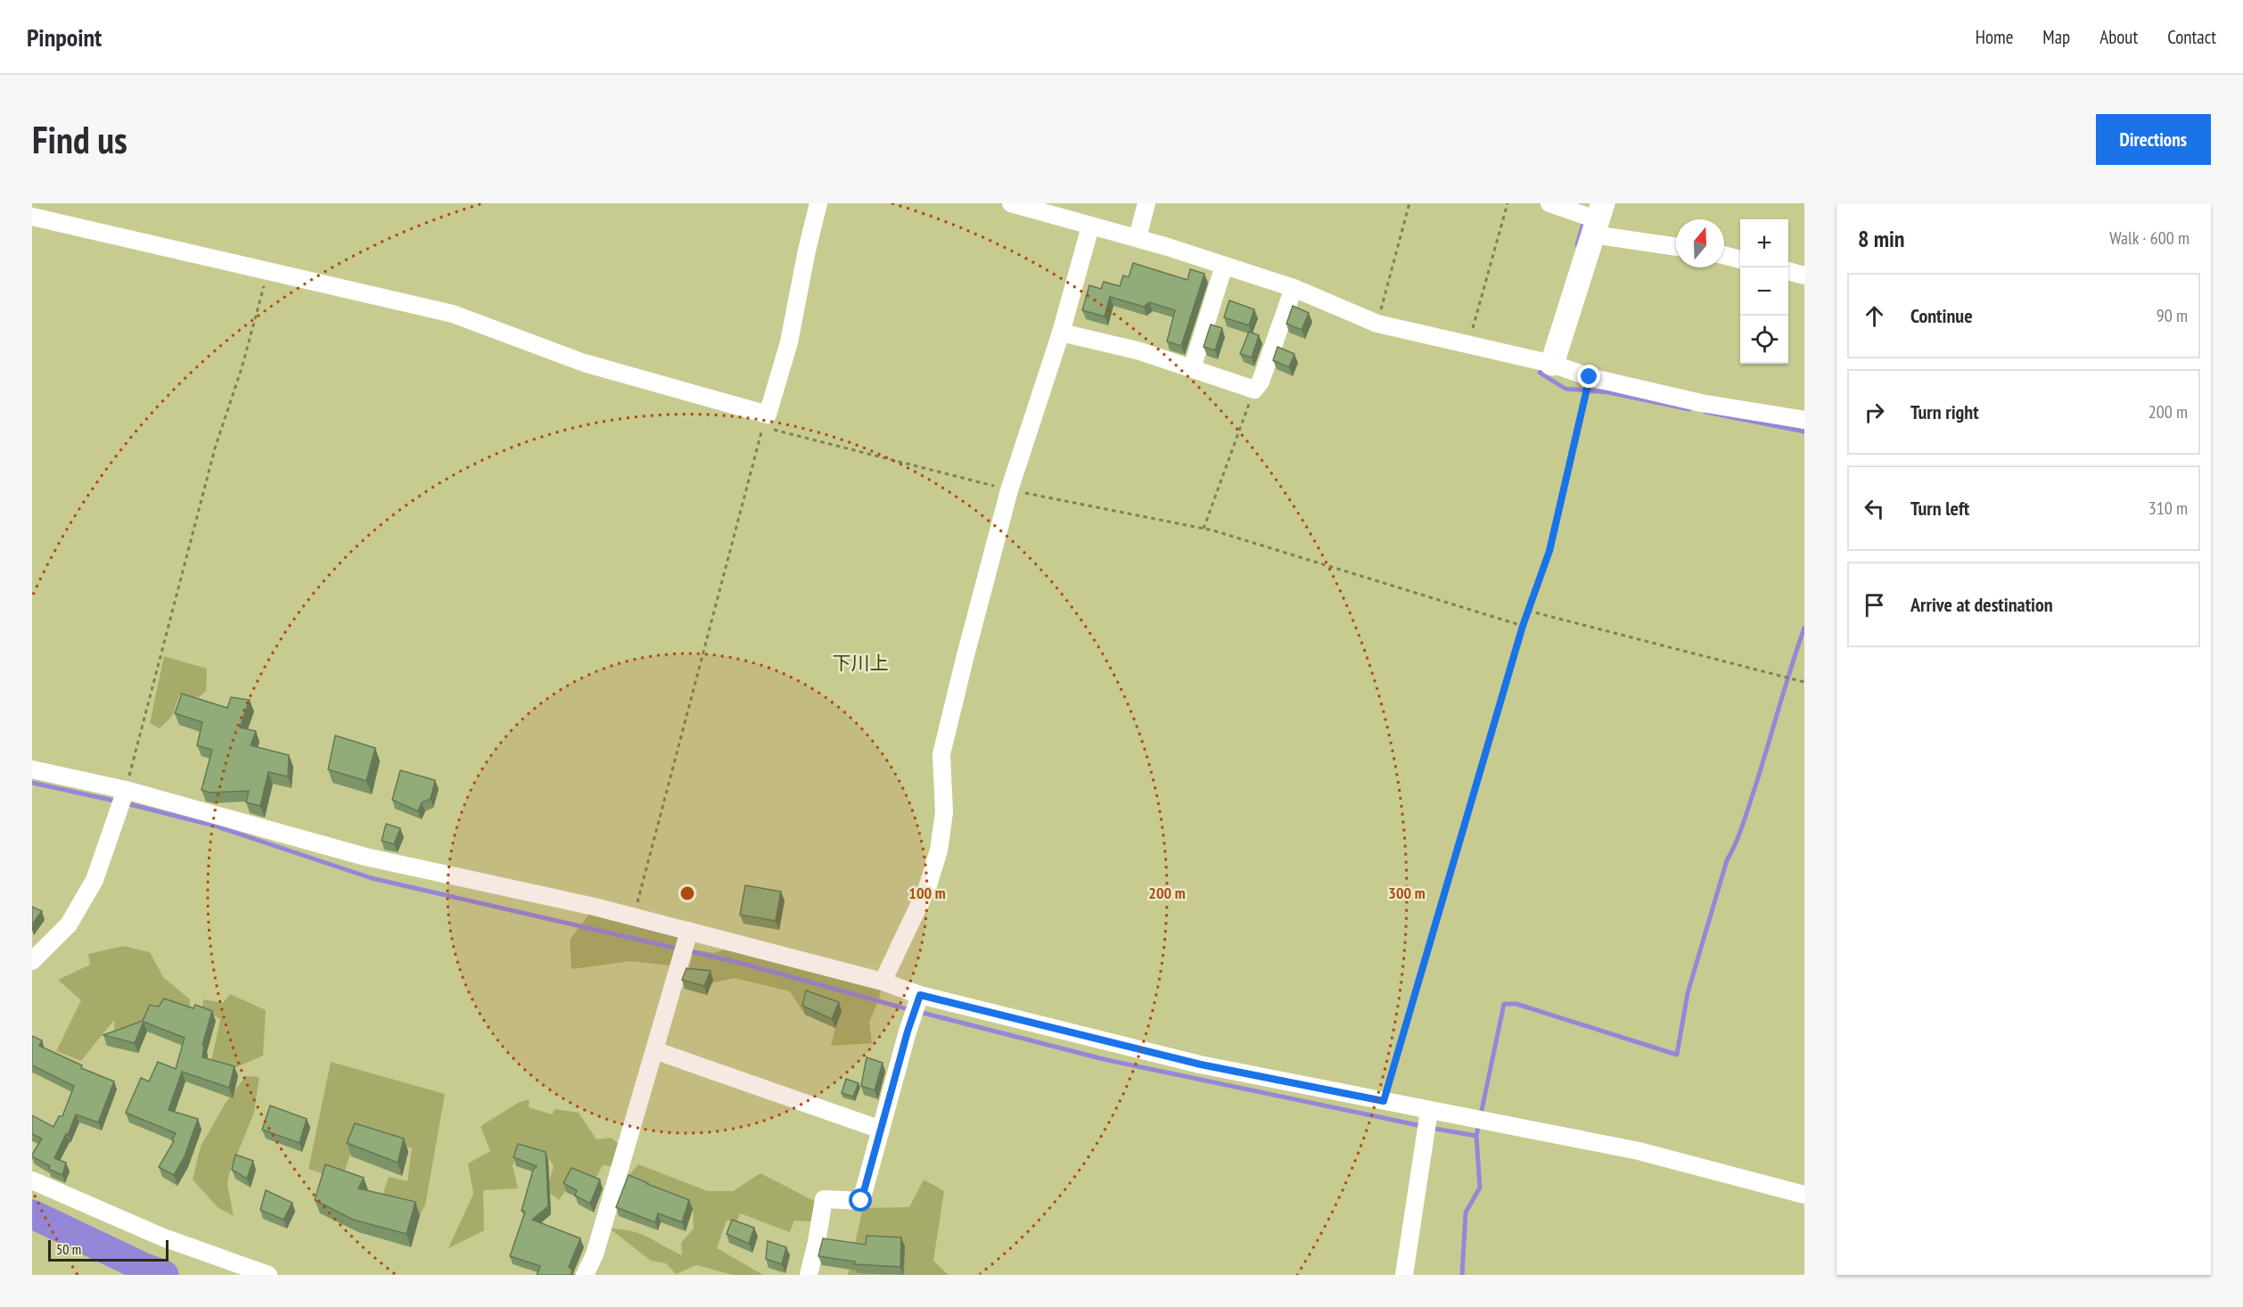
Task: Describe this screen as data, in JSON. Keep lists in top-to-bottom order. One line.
{"districts":["下川上"],"scale_bar":"50 m","north":"top","page":{"header":"Pinpoint","nav":["Home","Map","About","Contact"],"buttons":"Directions","title":"Find us","heading":["8 min","Walk · 600 m"],"map_buttons":["+","−"],"list":[["Continue","90 m"],["Turn right","200 m"],["Turn left","310 m"],"Arrive at destination"],"scale":"50 m"},"rings":["100 m","200 m","300 m"]}
